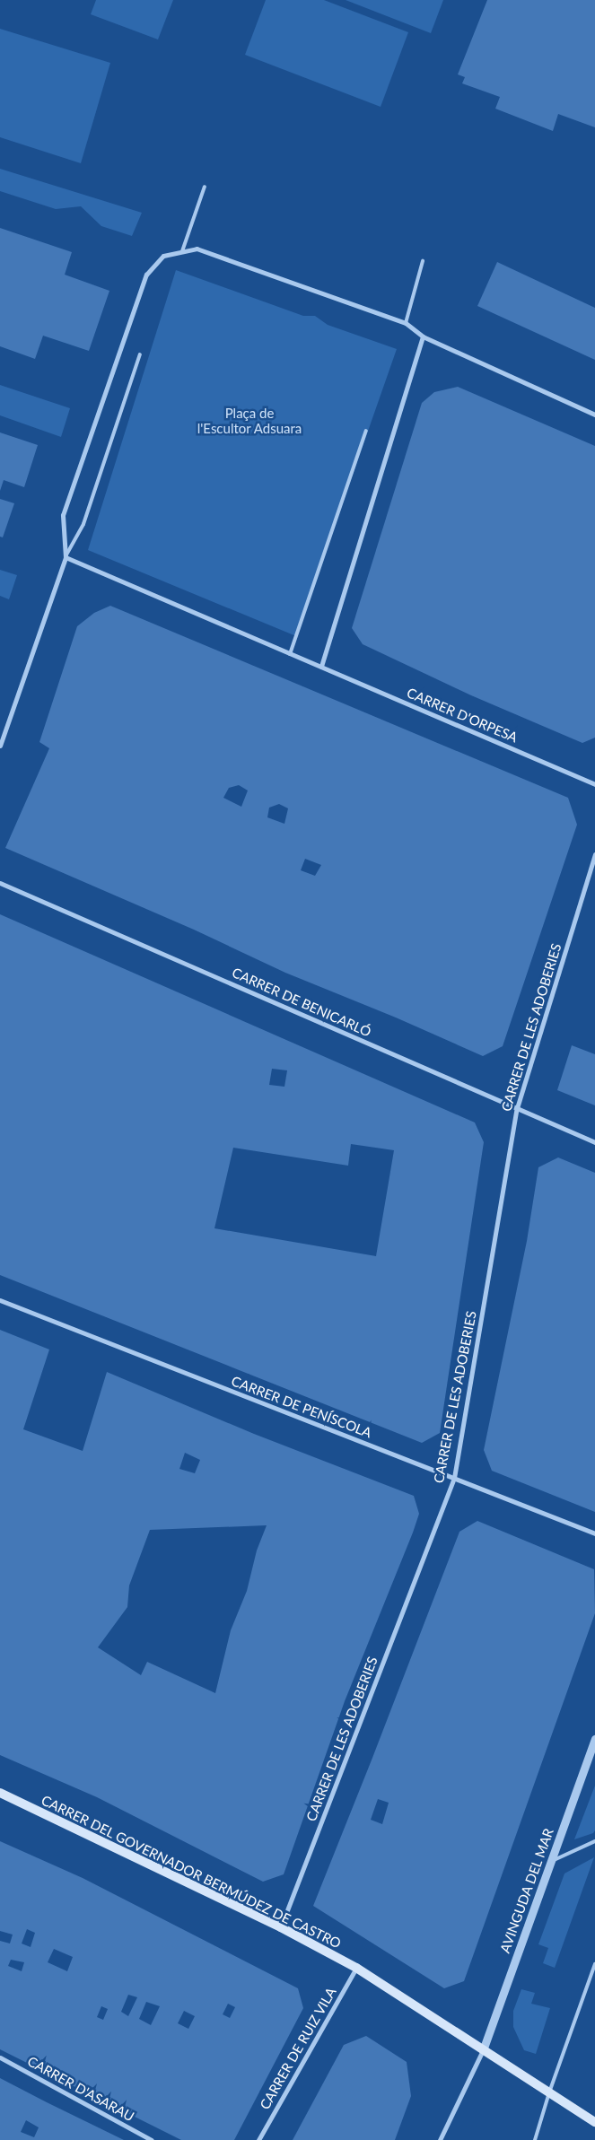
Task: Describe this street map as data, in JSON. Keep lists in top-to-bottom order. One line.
{"streets":{"main road":["CARRER DEL GOVERNADOR BERMÚDEZ DE CASTRO"],"street":["CARRER D'ORPESA","CARRER DE BENICARLÓ","CARRER DE LES ADOBERIES","CARRER DE PENÍSCOLA","AVINGUDA DEL MAR","CARRER DE RUIZ VILA","CARRER D'ASARAU"]},"crossings":[["CARRER DE BENICARLÓ","CARRER DE LES ADOBERIES"],["CARRER DE LES ADOBERIES","CARRER DE PENÍSCOLA"],["CARRER DE LES ADOBERIES","CARRER DEL GOVERNADOR BERMÚDEZ DE CASTRO"],["CARRER DEL GOVERNADOR BERMÚDEZ DE CASTRO","AVINGUDA DEL MAR"],["CARRER DEL GOVERNADOR BERMÚDEZ DE CASTRO","CARRER DE RUIZ VILA"]],"parks":["Plaça de l'Escultor Adsuara"]}
